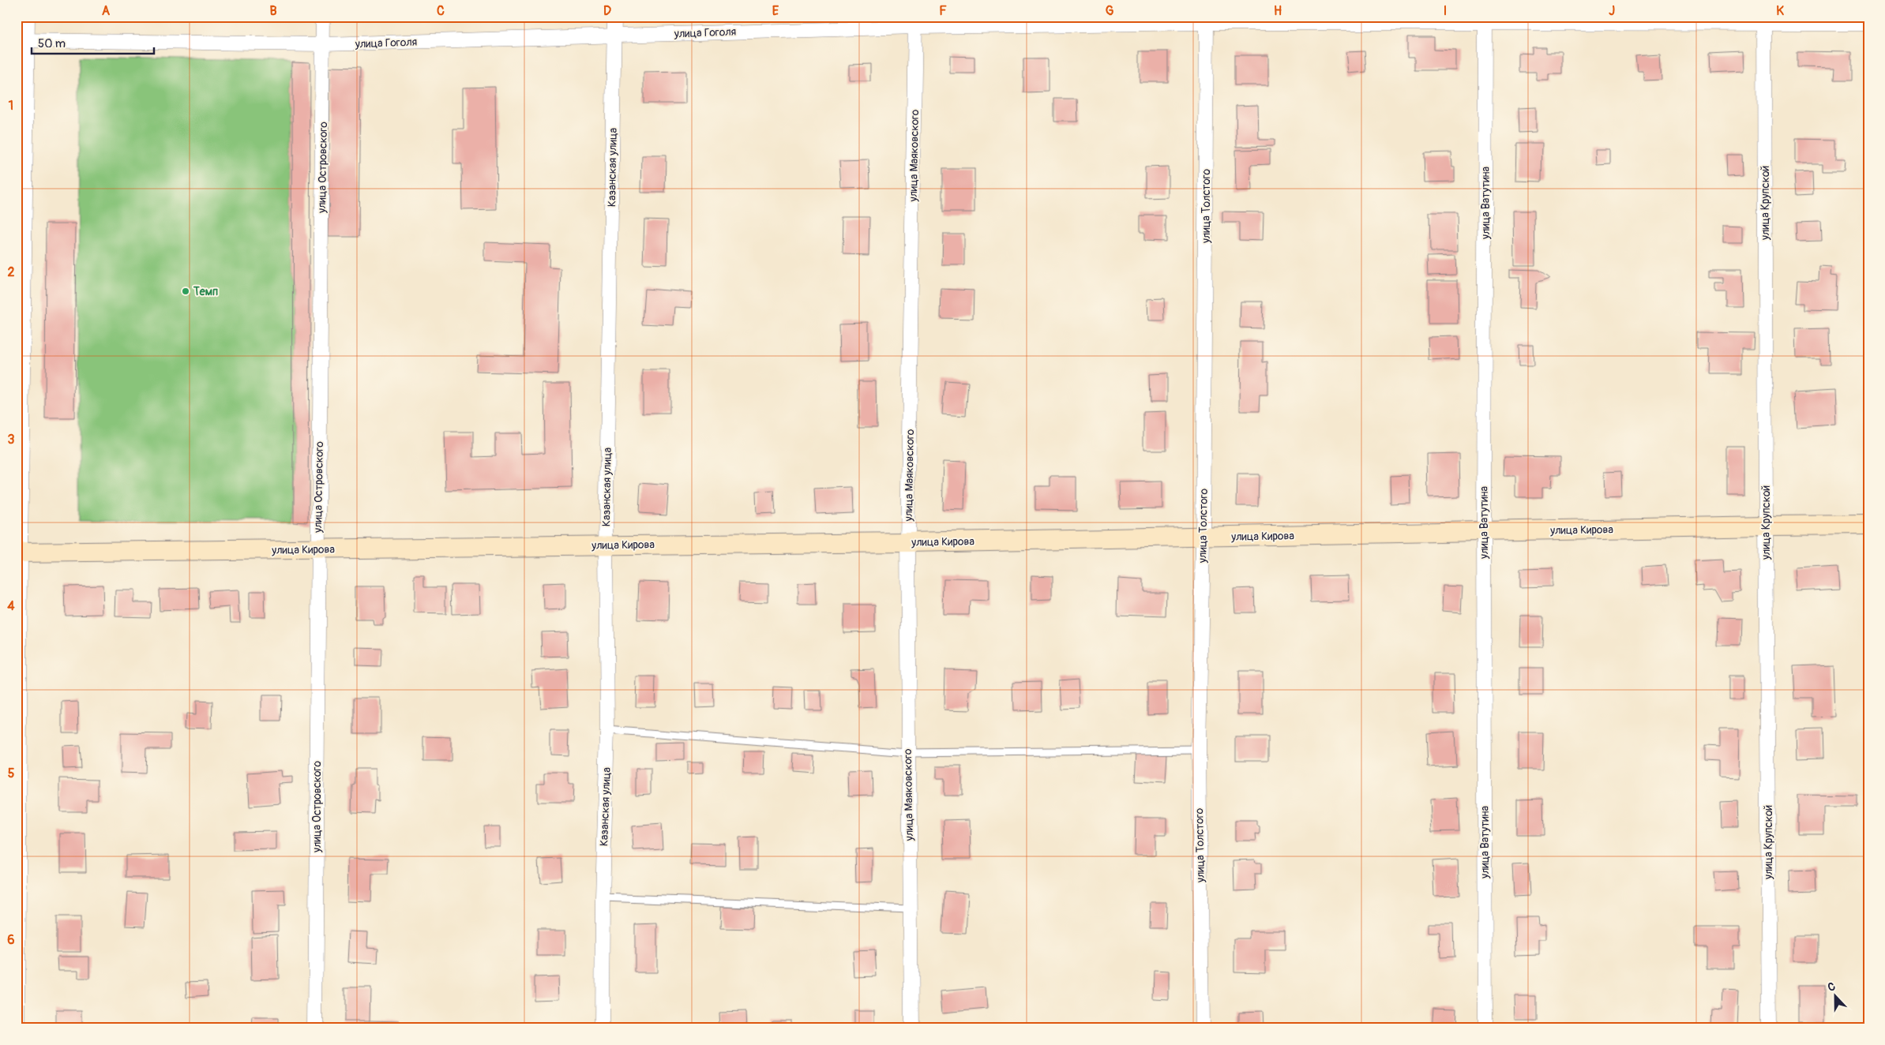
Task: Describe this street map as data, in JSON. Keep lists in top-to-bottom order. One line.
{"streets":{"street":["улица Гоголя","улица Маяковского","улица Островского","Казанская улица","улица Ватутина","улица Крупской","улица Толстого","улица Кирова"]},"crossings":[["улица Гоголя","улица Маяковского"],["улица Гоголя","улица Островского"],["улица Гоголя","Казанская улица"],["улица Гоголя","улица Ватутина"],["улица Гоголя","улица Крупской"],["улица Гоголя","улица Толстого"],["улица Маяковского","улица Кирова"],["улица Островского","улица Кирова"],["Казанская улица","улица Кирова"],["улица Ватутина","улица Кирова"],["улица Крупской","улица Кирова"],["улица Толстого","улица Кирова"]],"places":["Темп"],"scale_bar":"50 m","north":"top","grid":{"columns":["A","B","C","D","E","F","G","H","I","J","K"],"rows":["1","2","3","4","5","6"]}}
